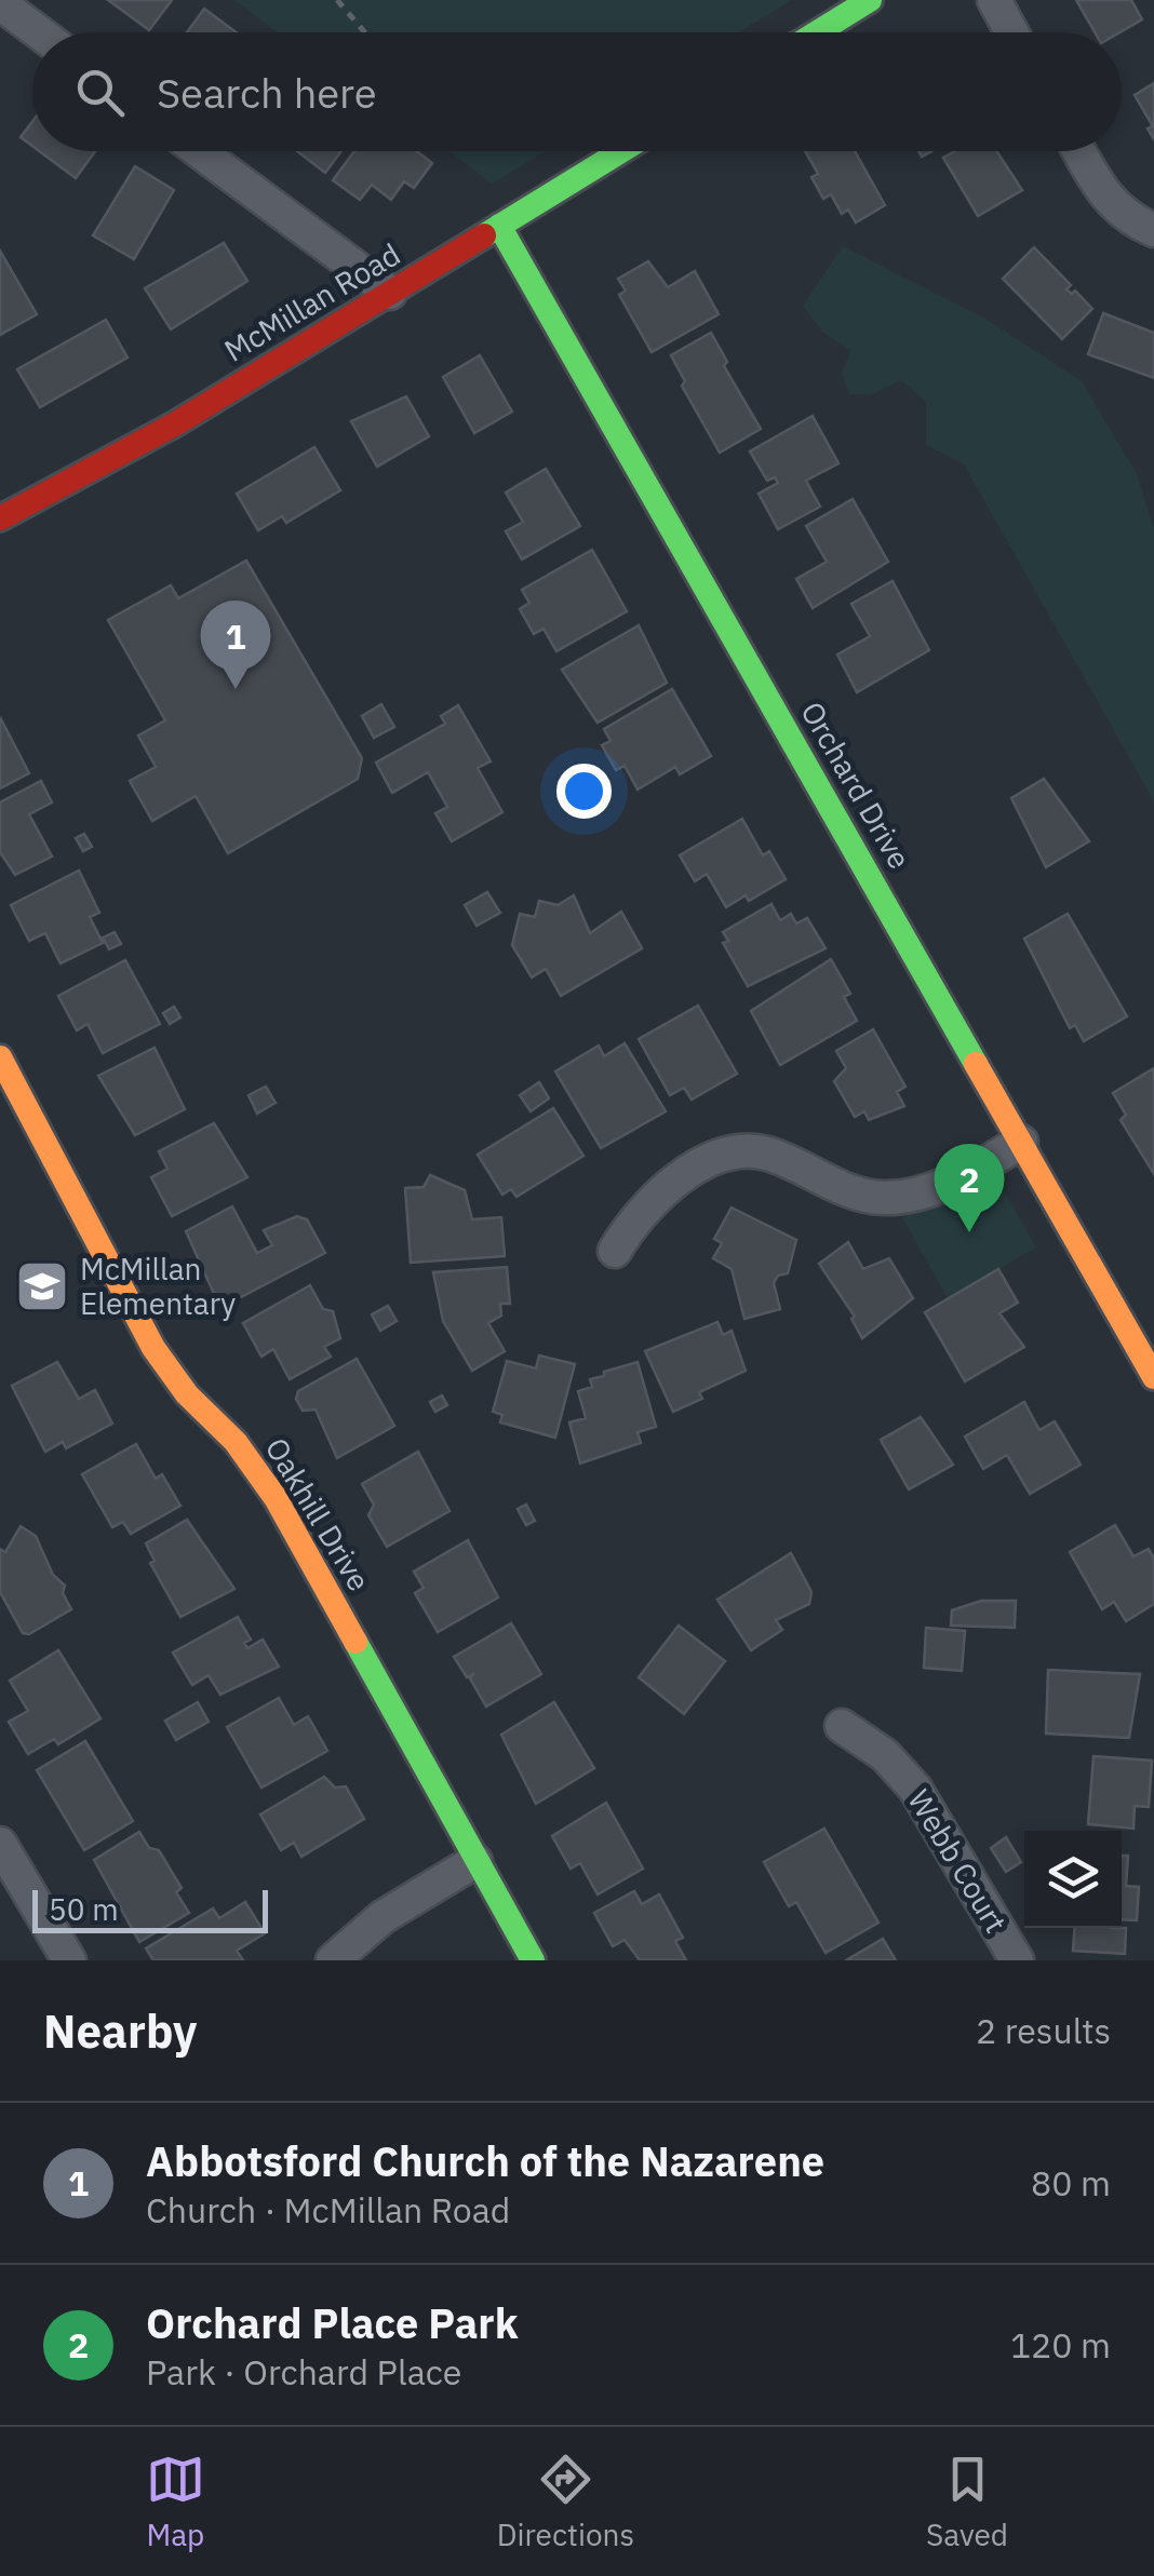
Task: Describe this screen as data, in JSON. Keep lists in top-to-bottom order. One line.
{"streets":{"street":["McMillan Road","Orchard Drive","Oakhill Drive","Webb Court"]},"crossings":[["McMillan Road","Orchard Drive"]],"places":{"school or university":["McMillan Elementary"]},"scale_bar":"50 m","page":{"search":"Search here","pins":["1","2"],"scale":"50 m","heading":["Nearby","2 results"],"list":[{"mark":"1","name":"Abbotsford Church of the Nazarene","note":"Church · McMillan Road","value":"80 m"},{"mark":"2","name":"Orchard Place Park","note":"Park · Orchard Place","value":"120 m"}],"nav":["Map","Directions","Saved"]}}
